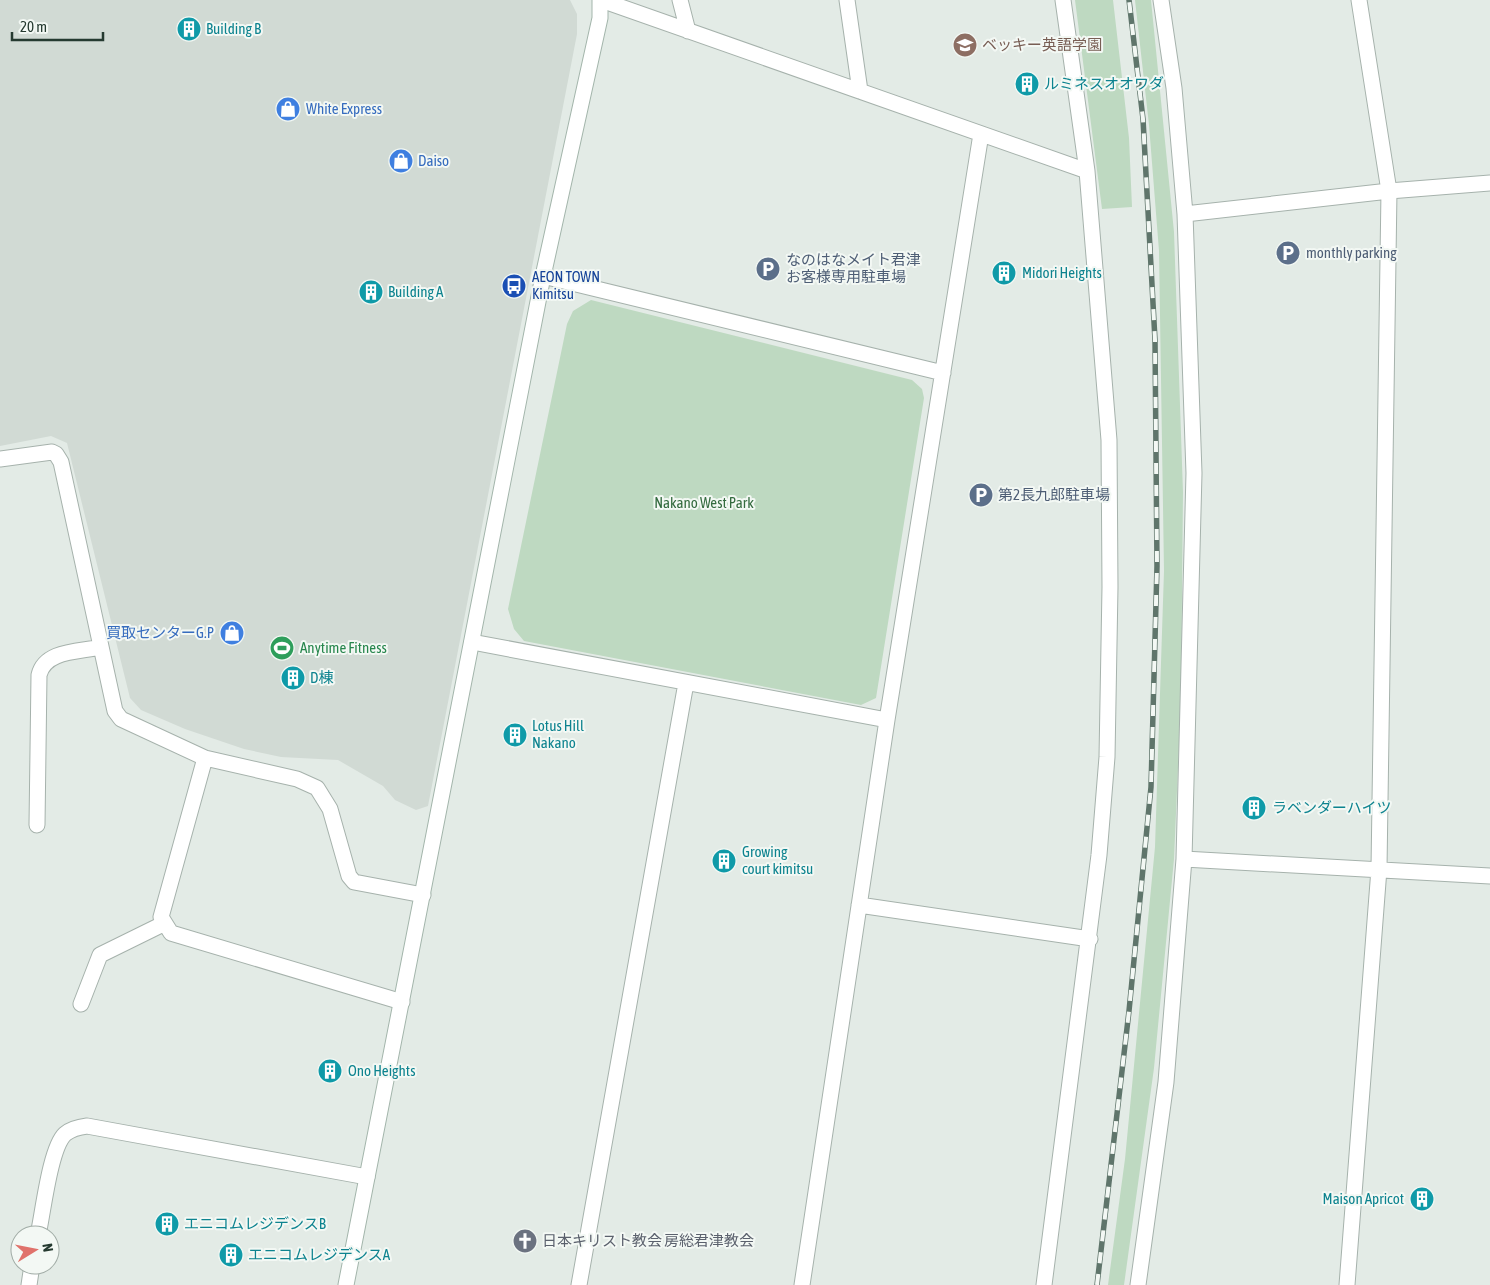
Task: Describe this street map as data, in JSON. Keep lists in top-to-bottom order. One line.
{"parks":["Nakano West Park"],"places":{"building":["Building B","ルミネスオオワダ","Midori Heights","Building A","D棟","Lotus Hill Nakano","ラベンダーハイツ","Growing court kimitsu","Ono Heights","Maison Apricot","エニコムレジデンスB","エニコムレジデンスA"],"school or university":["ベッキー英語学園"],"shop":["White Express","Daiso","買取センターG.P"],"parking":["monthly parking","なのはなメイト君津 お客様専用駐車場","第2長九郎駐車場"],"bus stop":["AEON TOWN Kimitsu"],"sports":["Anytime Fitness"],"church":["日本キリスト教会 房総君津教会"]},"scale_bar":"20 m","north":"right"}
